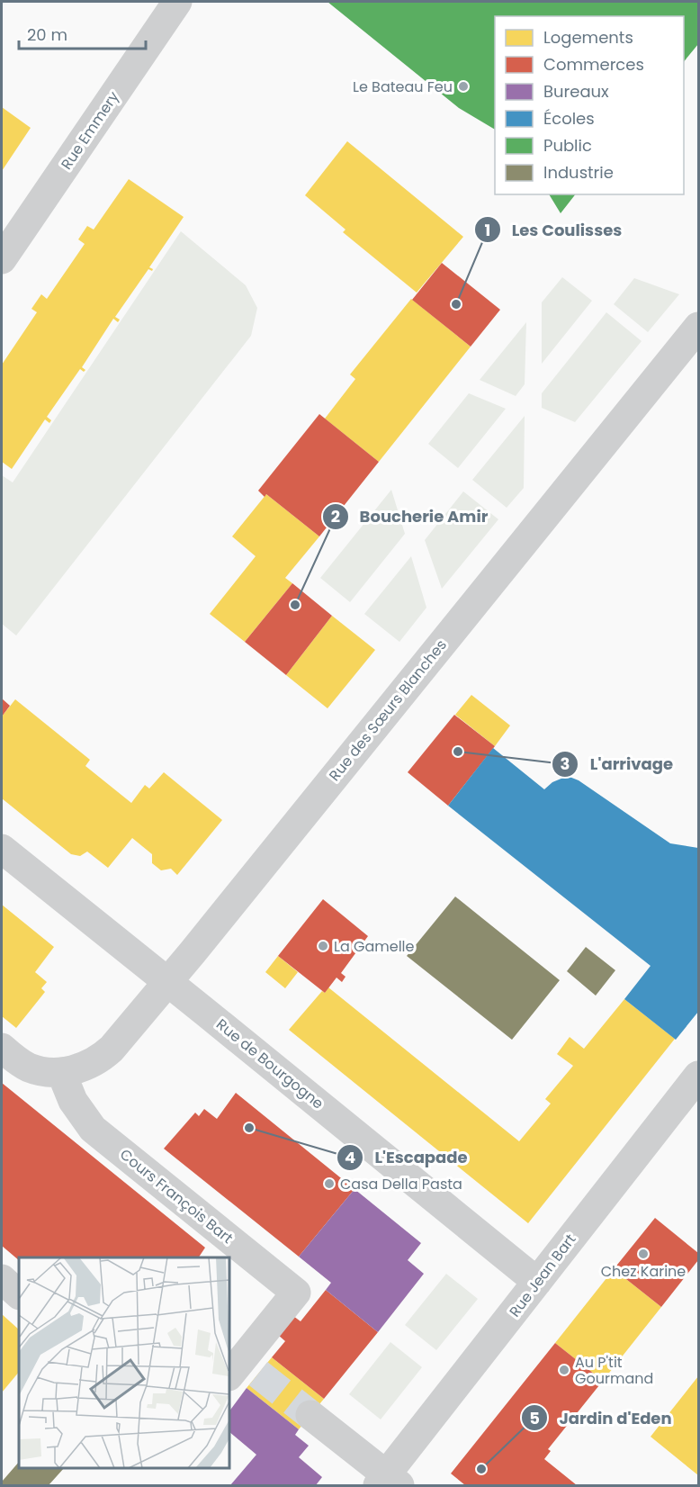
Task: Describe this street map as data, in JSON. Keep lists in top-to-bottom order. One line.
{"streets":{"street":["Rue Emmery","Rue des Sœurs Blanches","Rue de Bourgogne","Cours François Bart","Rue Jean Bart"]},"crossings":[["Rue des Sœurs Blanches","Rue de Bourgogne"],["Rue des Sœurs Blanches","Cours François Bart"],["Rue de Bourgogne","Rue Jean Bart"]],"places":["Le Bateau Feu","Les Coulisses","Boucherie Amir","L'arrivage","La Gamelle","L'Escapade","Casa Della Pasta","Chez Karine","Au P'tit Gourmand","Jardin d'Eden"],"legend":["Logements","Commerces","Bureaux","Écoles","Public","Industrie"],"scale_bar":"20 m"}
